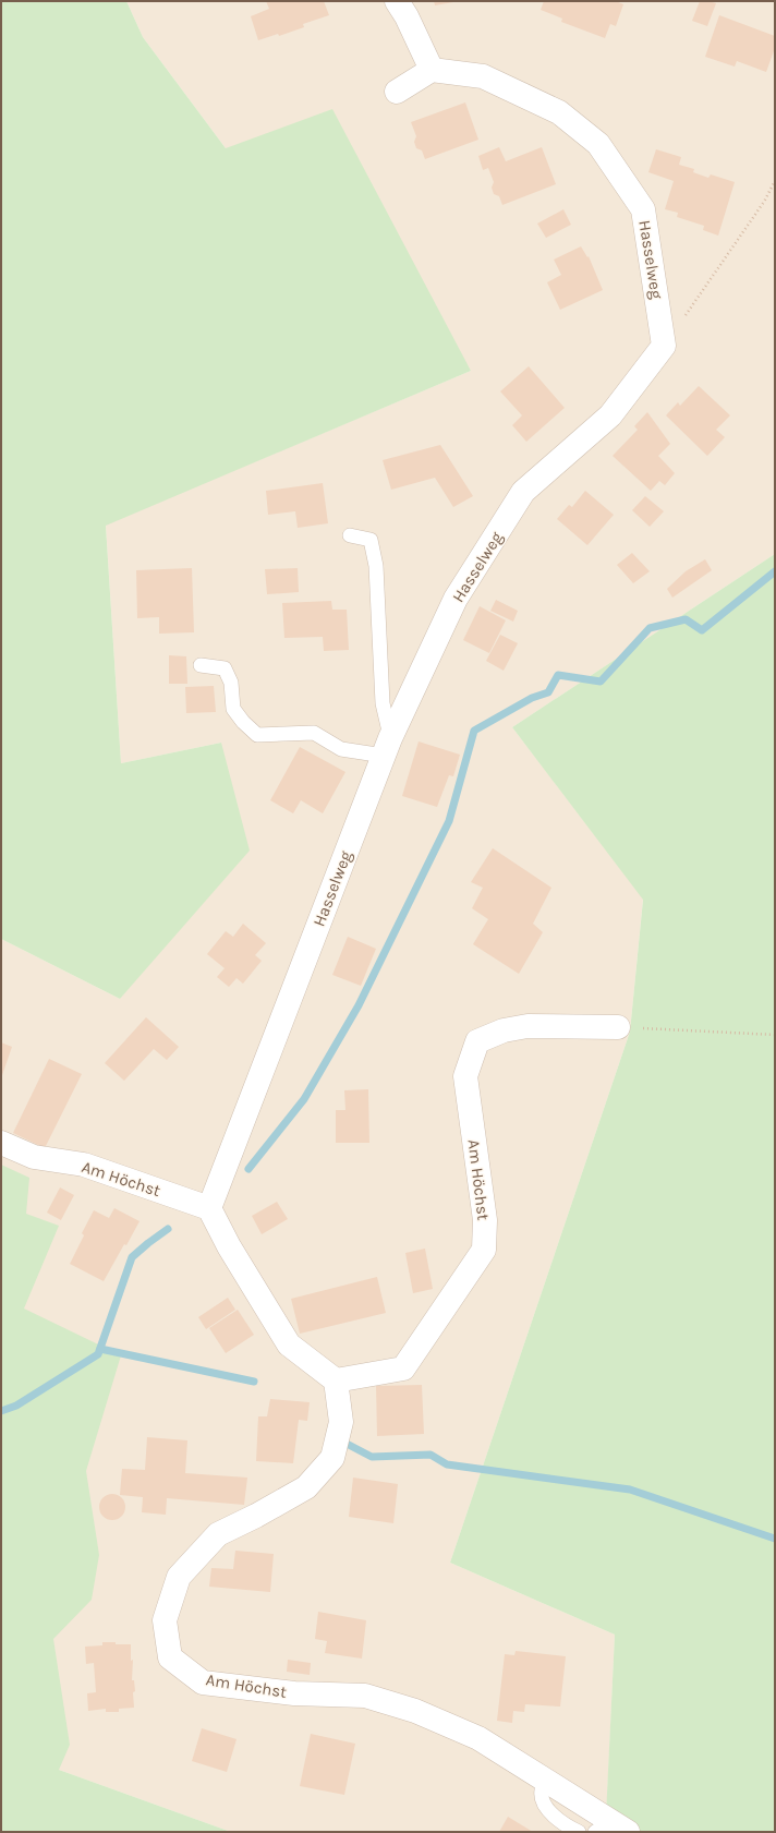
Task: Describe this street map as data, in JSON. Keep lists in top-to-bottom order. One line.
{"streets":{"street":["Hasselweg","Am Höchst"]},"crossings":[["Hasselweg","Am Höchst"]]}
